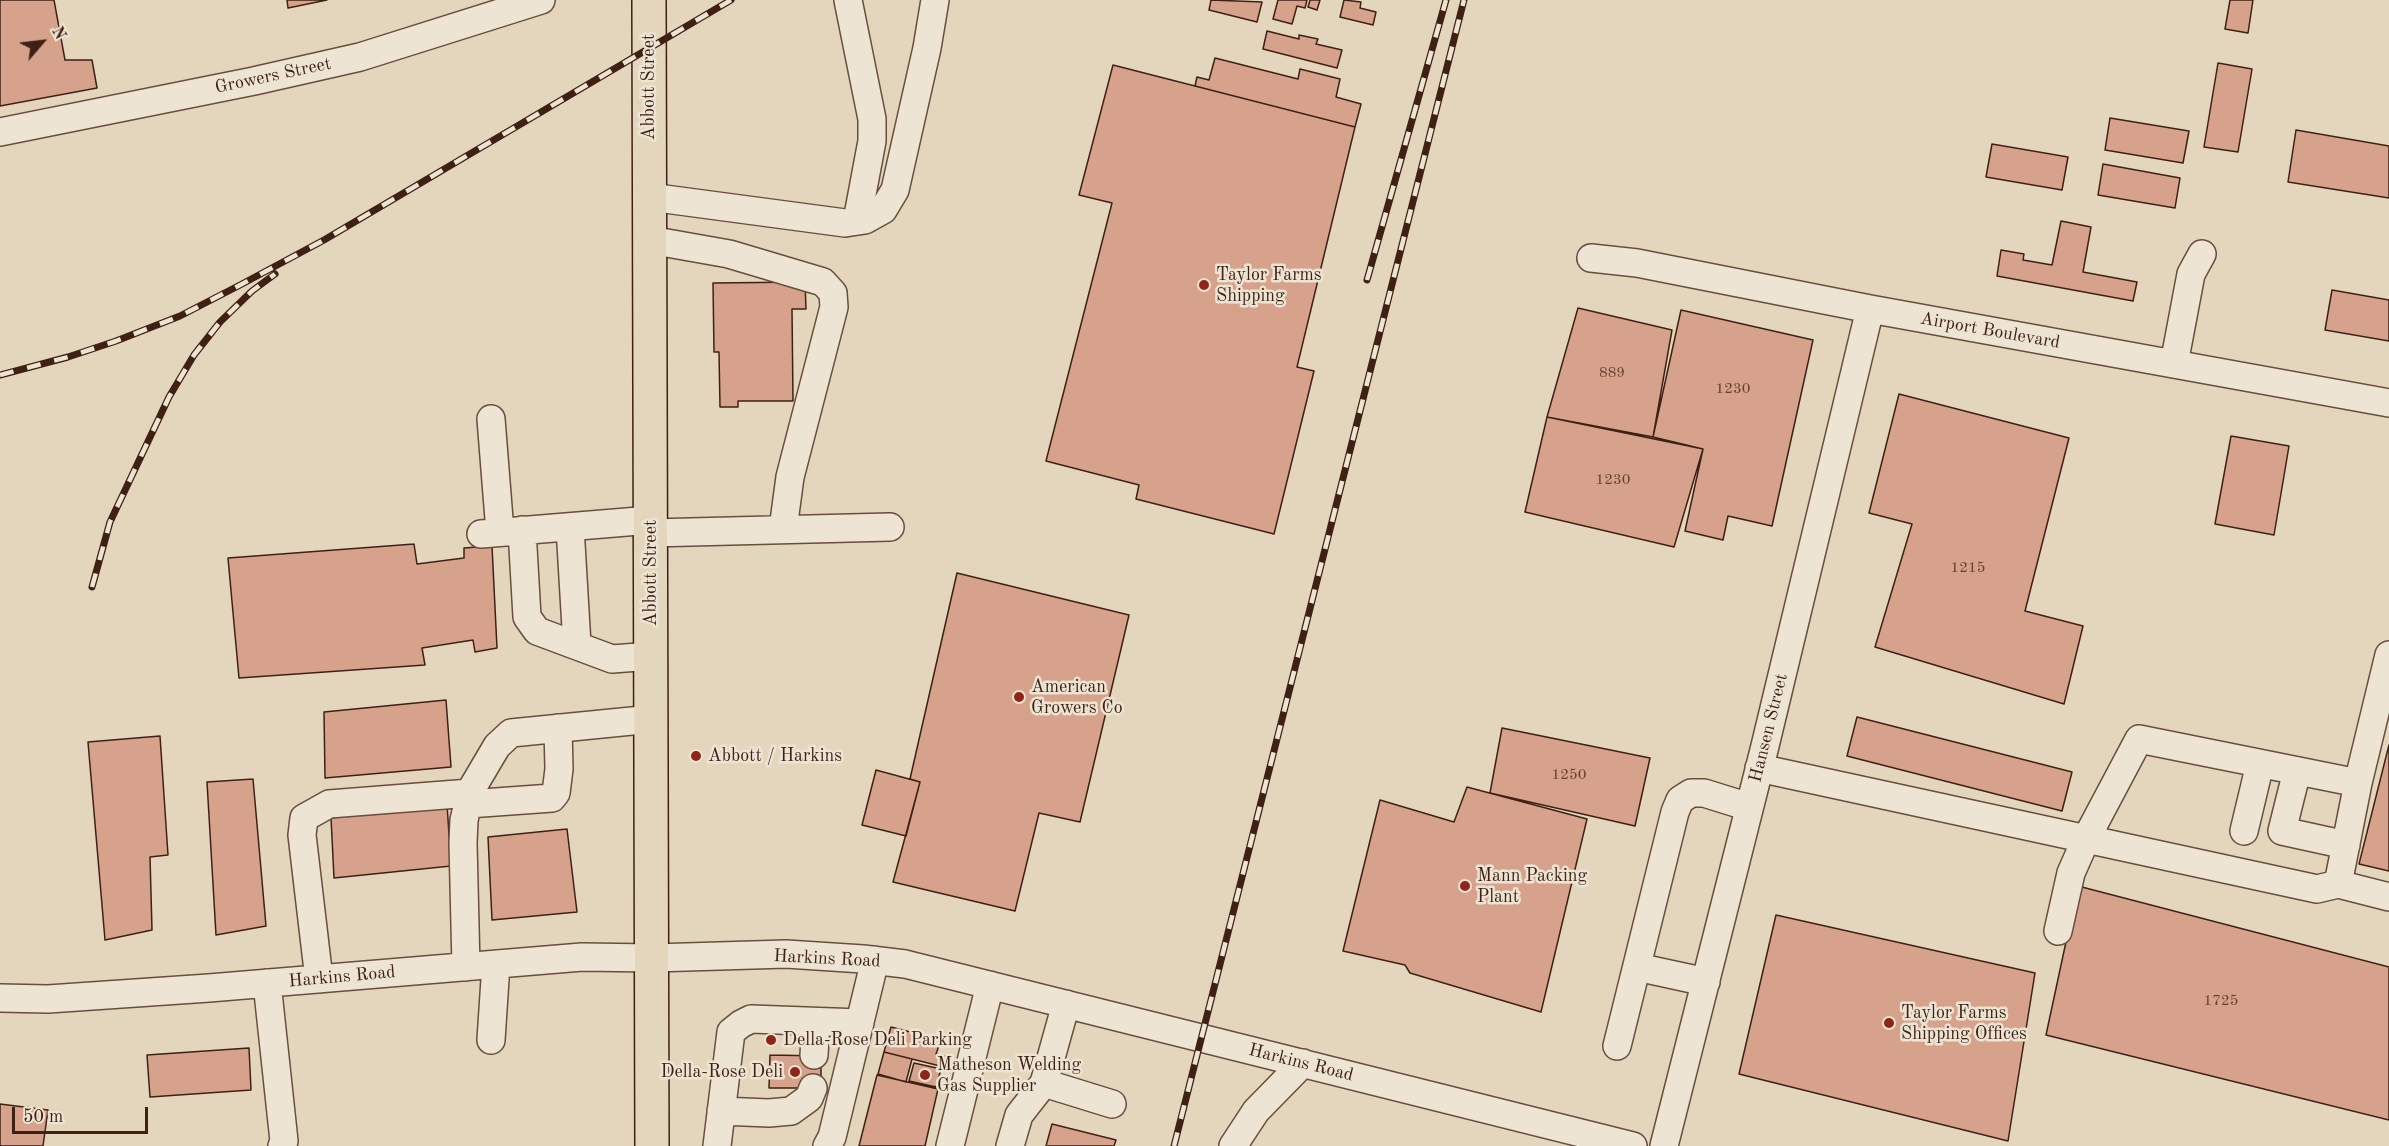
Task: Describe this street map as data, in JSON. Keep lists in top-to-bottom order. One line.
{"streets":{"main road":["Abbott Street"],"street":["Growers Street","Airport Boulevard","Hansen Street","Harkins Road"]},"crossings":[["Abbott Street","Harkins Road"],["Airport Boulevard","Hansen Street"]],"places":["Taylor Farms Shipping","American Growers Co","Abbott / Harkins","Mann Packing Plant","Taylor Farms Shipping Offices","Della-Rose Deli Parking","Della-Rose Deli","Matheson Welding Gas Supplier"],"house_numbers":["889","1230","1230","1215","1250","1725"],"scale_bar":"50 m","north":"top right"}
